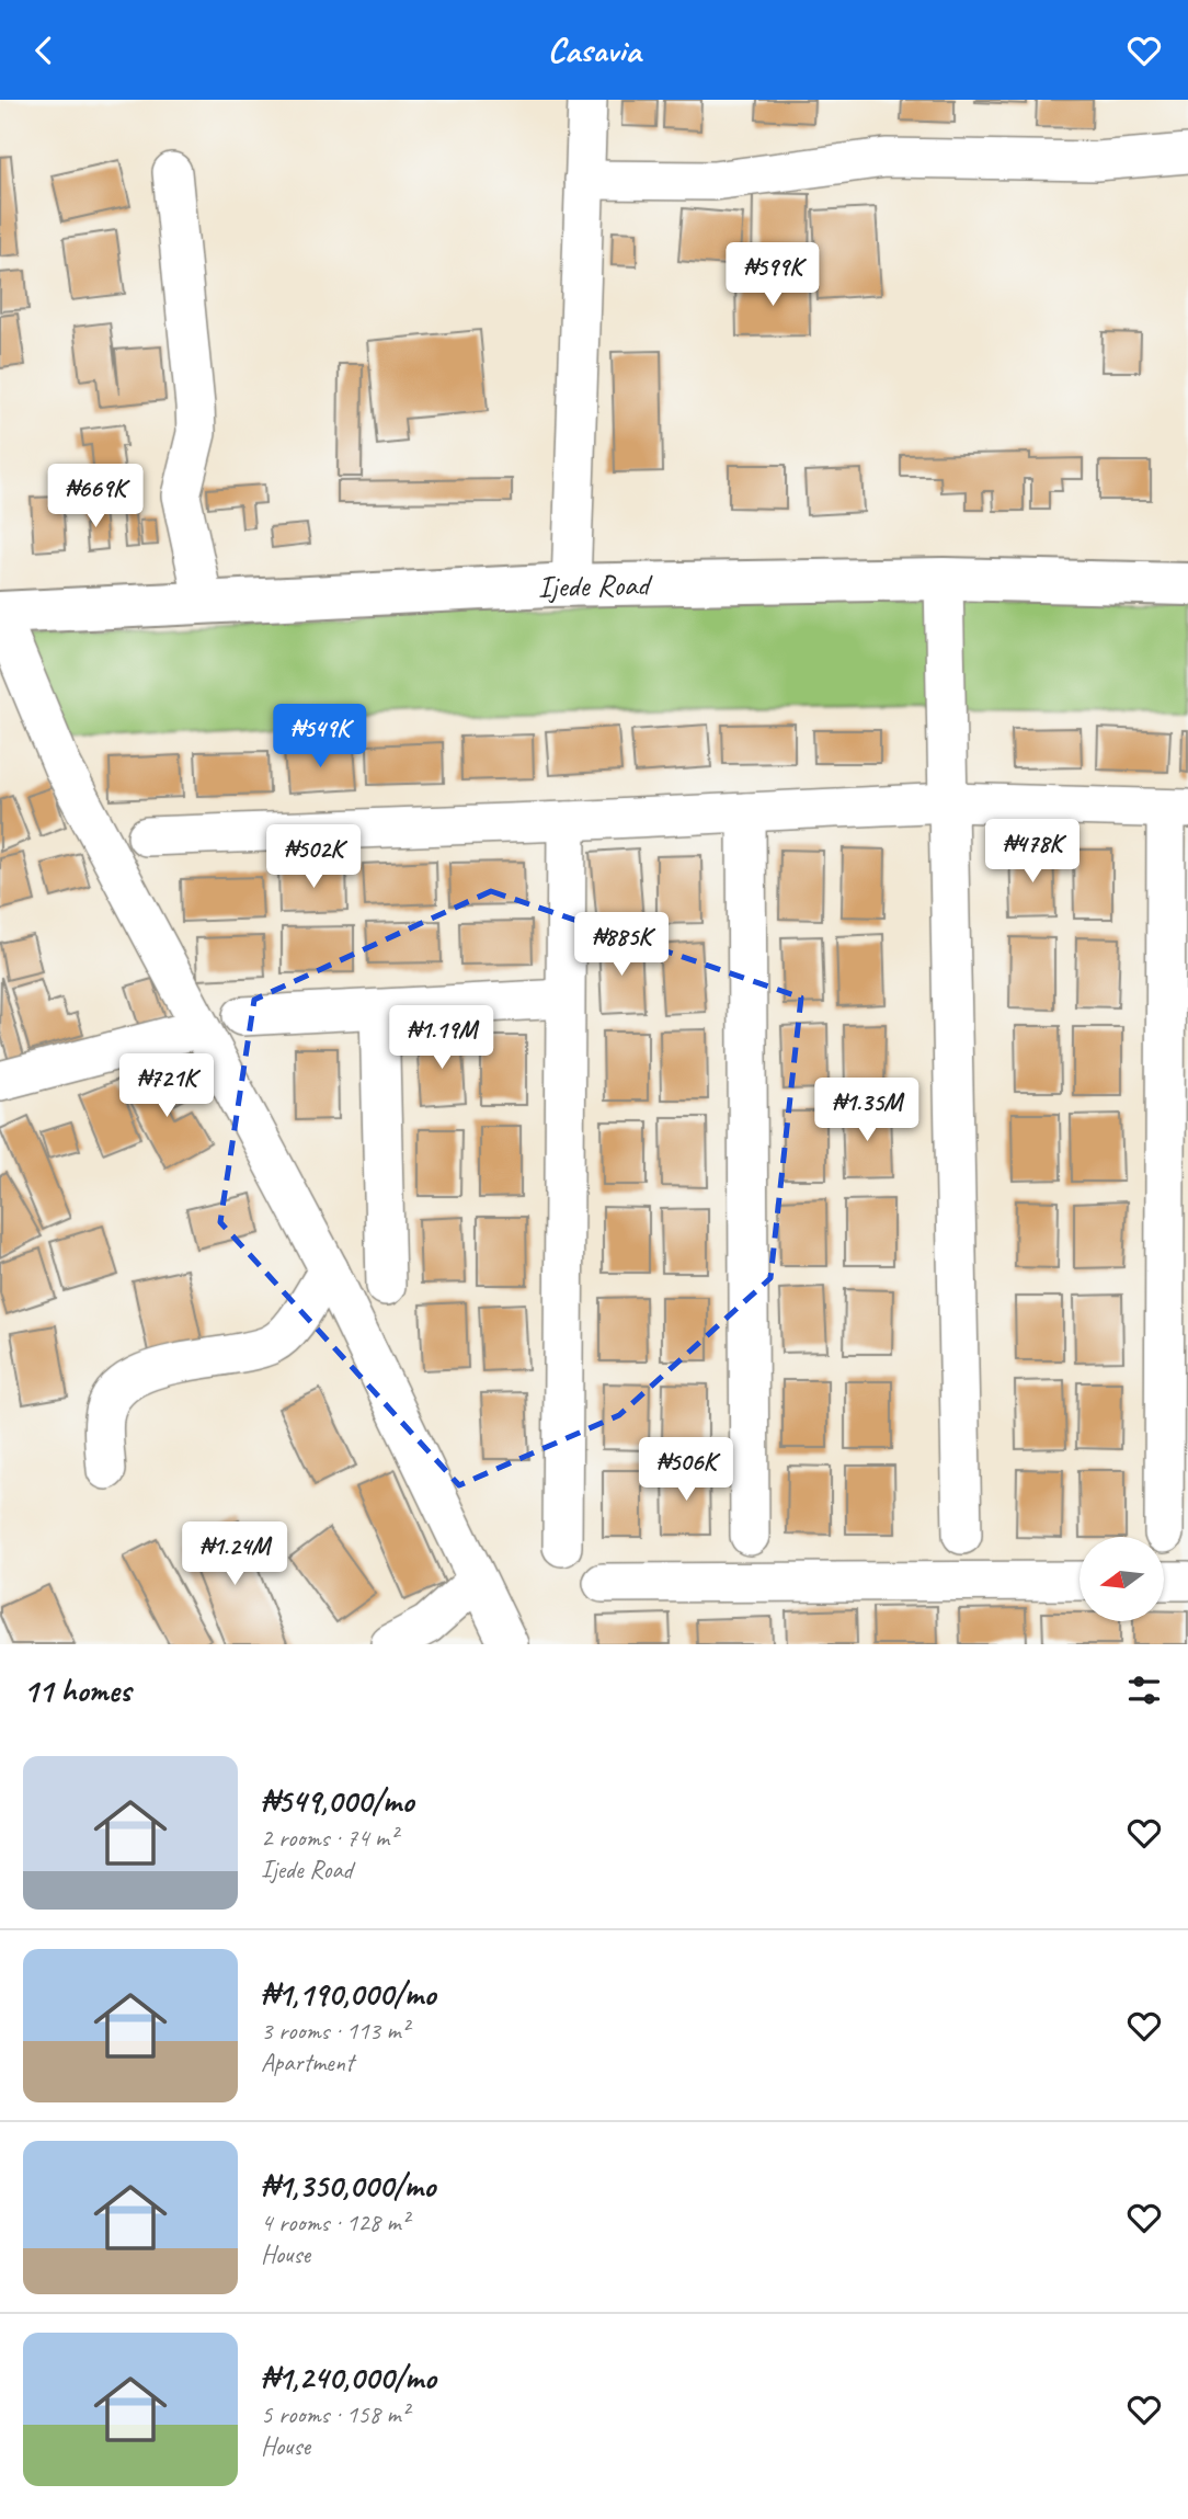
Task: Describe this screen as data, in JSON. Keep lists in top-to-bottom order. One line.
{"streets":{"main road":["Ijede Road"]},"north":"left","page":{"header":"Casavia","price":["₦599K","₦669K","₦549K","₦478K","₦502K","₦885K","₦1.19M","₦721K","₦1.35M","₦506K","₦1.24M"],"heading":"11 homes","list":[{"name":"₦549,000/mo","note":"2 rooms · 74 m² · Ijede Road"},{"name":"₦1,190,000/mo","note":"3 rooms · 113 m² · Apartment"},{"name":"₦1,350,000/mo","note":"4 rooms · 128 m² · House"},{"name":"₦1,240,000/mo","note":"5 rooms · 158 m² · House"}]}}
